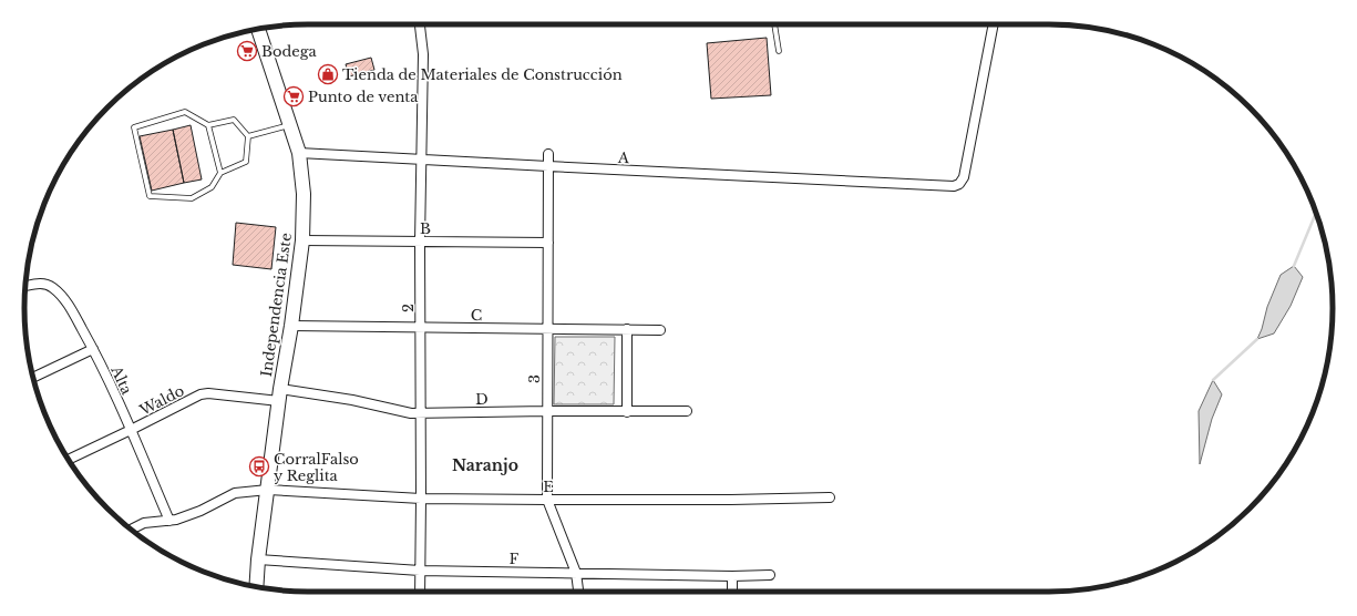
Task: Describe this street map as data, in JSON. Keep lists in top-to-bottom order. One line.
{"streets":{"main road":["Independencia Este"],"street":["A","B","2","C","3","Alta","D","Waldo","E","F"]},"crossings":[["A","Independencia Este"],["A","2"],["A","3"],["B","Independencia Este"],["B","2"],["B","3"],["Independencia Este","C"],["Independencia Este","D"],["Independencia Este","Waldo"],["Independencia Este","E"],["Independencia Este","F"],["2","C"],["2","D"],["2","E"],["2","F"],["C","3"],["3","D"],["3","E"],["3","F"],["Alta","Waldo"],["Alta","E"],["D","Waldo"]],"districts":["Naranjo"],"places":{"supermarket":["Bodega","Punto de venta"],"shop":["Tienda de Materiales de Construcción"],"bus stop":["CorralFalso y Reglita"]}}
